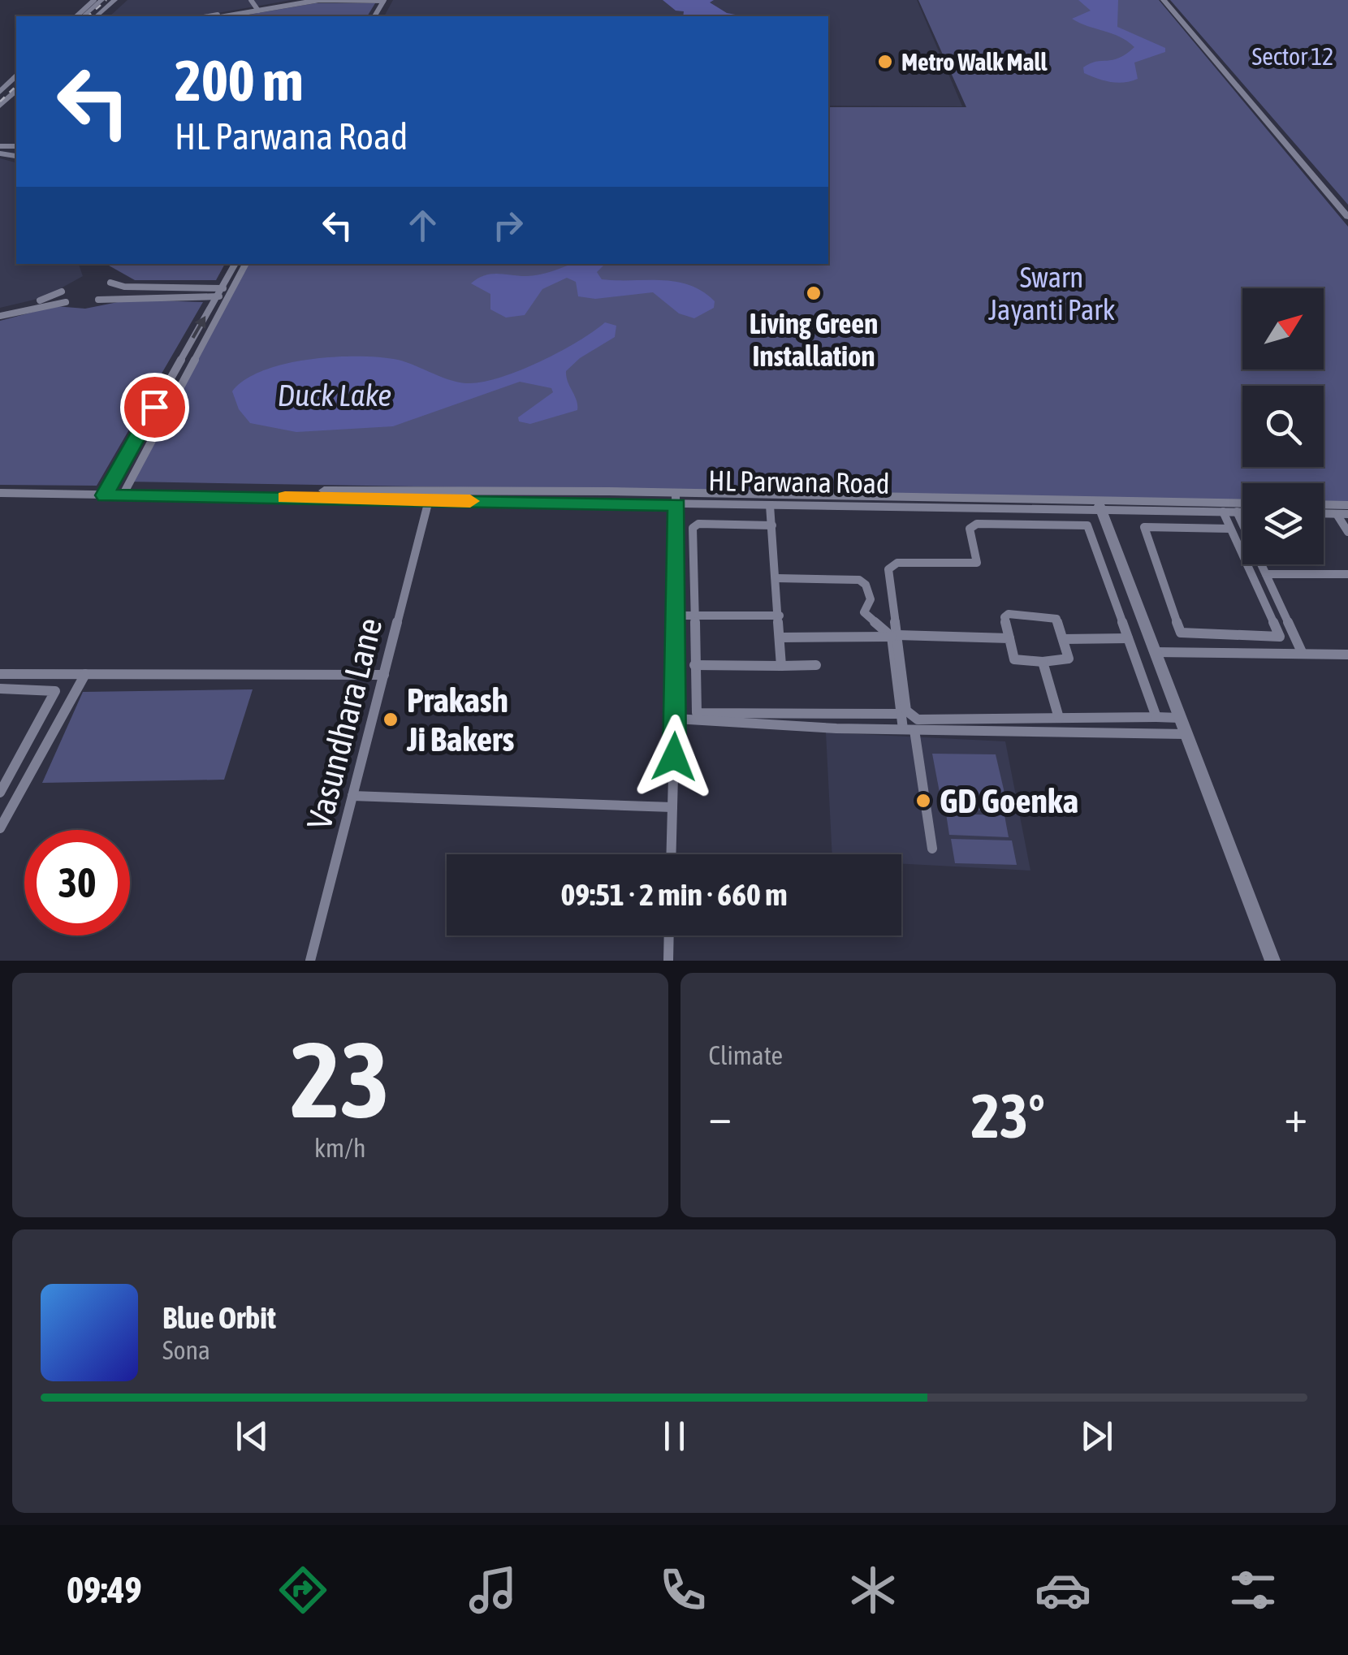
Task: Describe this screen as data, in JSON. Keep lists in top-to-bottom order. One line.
{"streets":{"street":["HL Parwana Road","Vasundhara Lane"]},"crossings":[["HL Parwana Road","Vasundhara Lane"]],"water":["Duck Lake"],"parks":["Sector 12","Swarn Jayanti Park"],"places":["Metro Walk Mall","Living Green Installation","Prakash Ji Bakers","GD Goenka"],"north":"top right","page":{"turn":["200 m","HL Parwana Road"],"limit":"30","trip":"09:51 · 2 min · 660 m","tile":[["23","km/h"],"Climate"],"heat":["−","23°","+"],"song":["Blue Orbit","Sona"],"tabs":"09:49"}}
